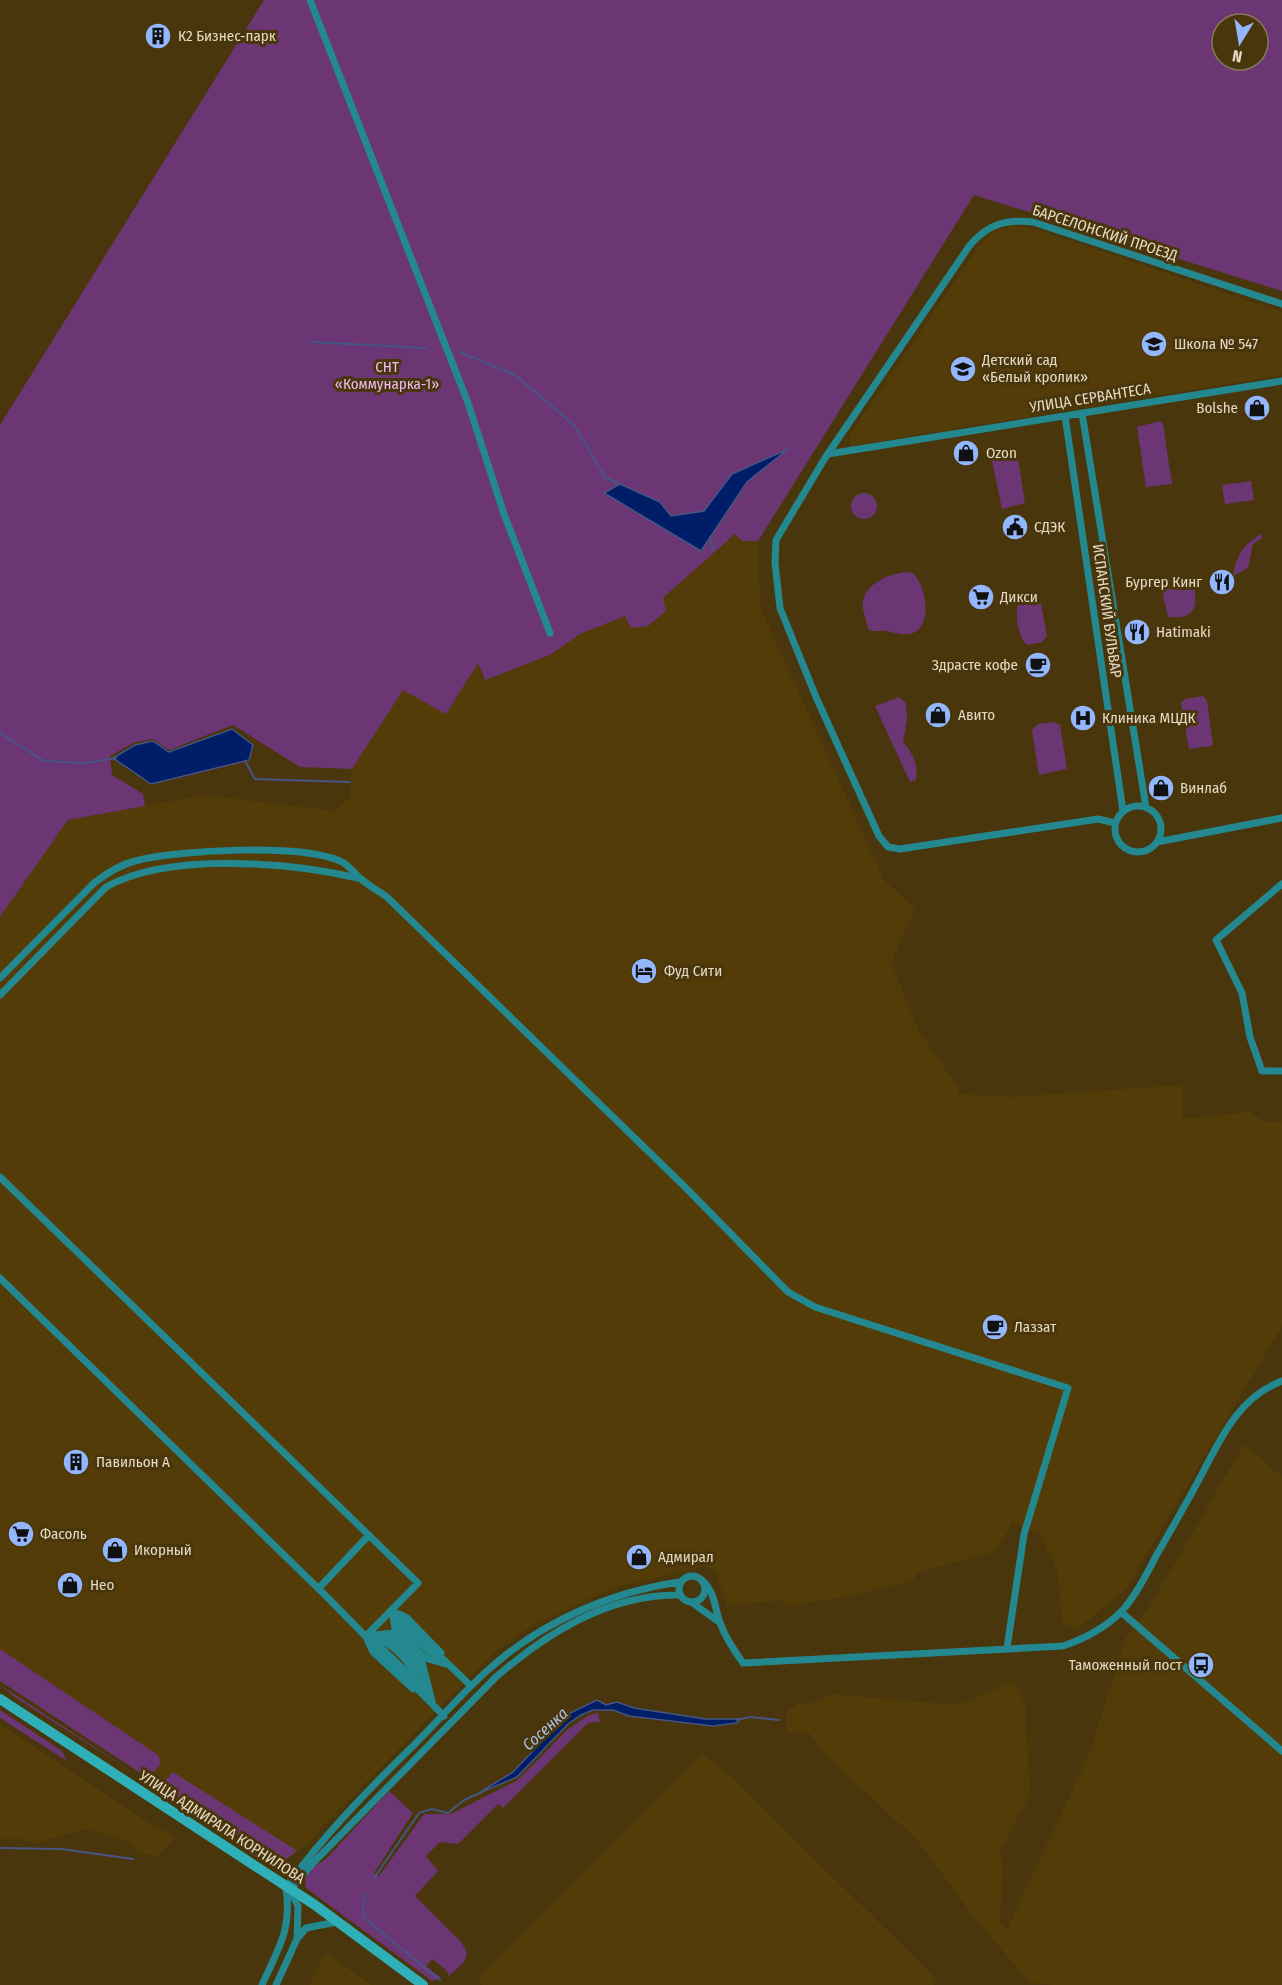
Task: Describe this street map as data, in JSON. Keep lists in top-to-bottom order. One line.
{"streets":{"main road":["УЛИЦА АДМИРАЛА КОРНИЛОВА"],"street":["БАРСЕЛОНСКИЙ ПРОЕЗД","УЛИЦА СЕРВАНТЕСА","ИСПАНСКИЙ БУЛЬВАР"]},"crossings":[["БАРСЕЛОНСКИЙ ПРОЕЗД","УЛИЦА СЕРВАНТЕСА"],["БАРСЕЛОНСКИЙ ПРОЕЗД","ИСПАНСКИЙ БУЛЬВАР"],["УЛИЦА СЕРВАНТЕСА","ИСПАНСКИЙ БУЛЬВАР"]],"water":["Сосенка"],"parks":["СНТ «Коммунарка-1»"],"places":{"building":["К2 Бизнес-парк","Павильон А"],"school or university":["Школа № 547","Детский сад «Белый кролик»"],"shop":["Bolshe","Ozon","Авито","Винлаб","Икорный","Адмирал","Нео"],"public building":["СДЭК"],"restaurant":["Бургер Кинг","Hatimaki"],"supermarket":["Дикси","Фасоль"],"cafe":["Здрасте кофе","Лаззат"],"hospital":["Клиника МЦДК"],"hotel":["Фуд Сити"],"bus stop":["Таможенный пост"]},"north":"bottom"}
